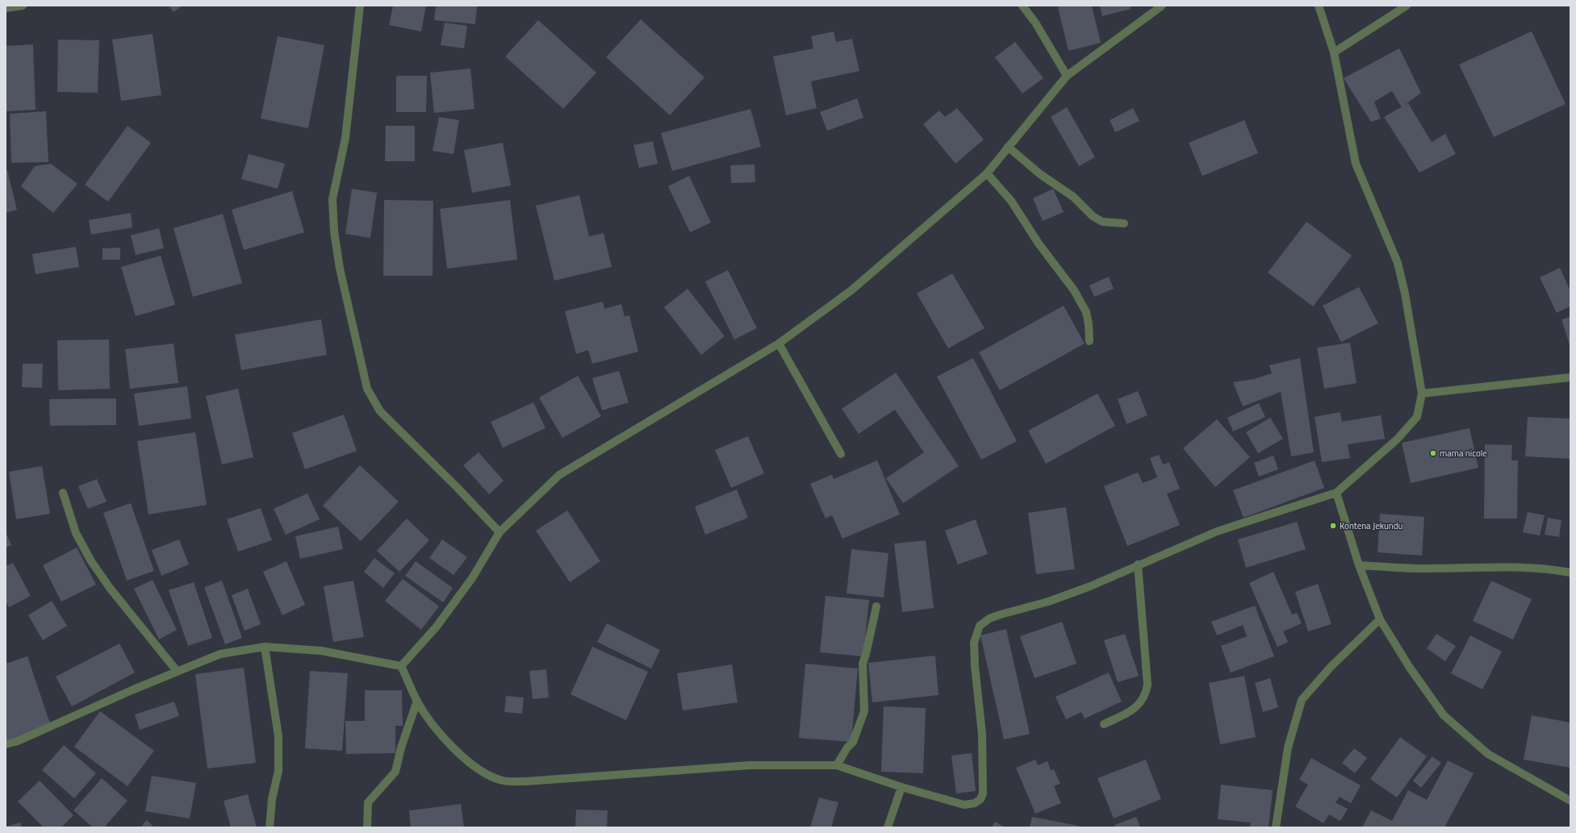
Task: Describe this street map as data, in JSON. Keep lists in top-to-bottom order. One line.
{"places":["mama nicole","Kontena Jekundu"]}
